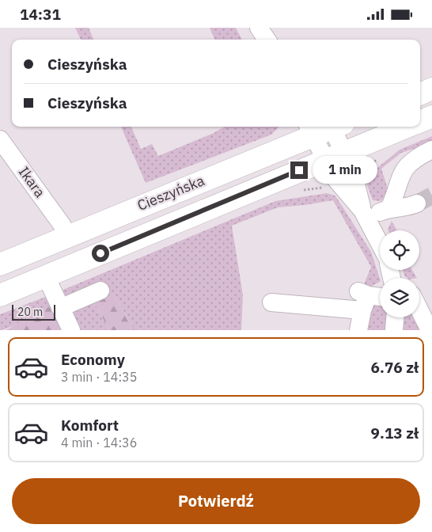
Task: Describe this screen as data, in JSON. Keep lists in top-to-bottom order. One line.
{"streets":{"main road":["Cieszyńska"],"street":["Ikara"]},"scale_bar":"20 m","page":{"status":"14:31","banner":["Cieszyńska","Cieszyńska"],"bubble":"1 min","scale":"20 m","list":[{"name":"Economy","note":"3 min · 14:35","value":"6.76 zł"},{"name":"Komfort","note":"4 min · 14:36","value":"9.13 zł"}],"buttons":"Potwierdź"}}
